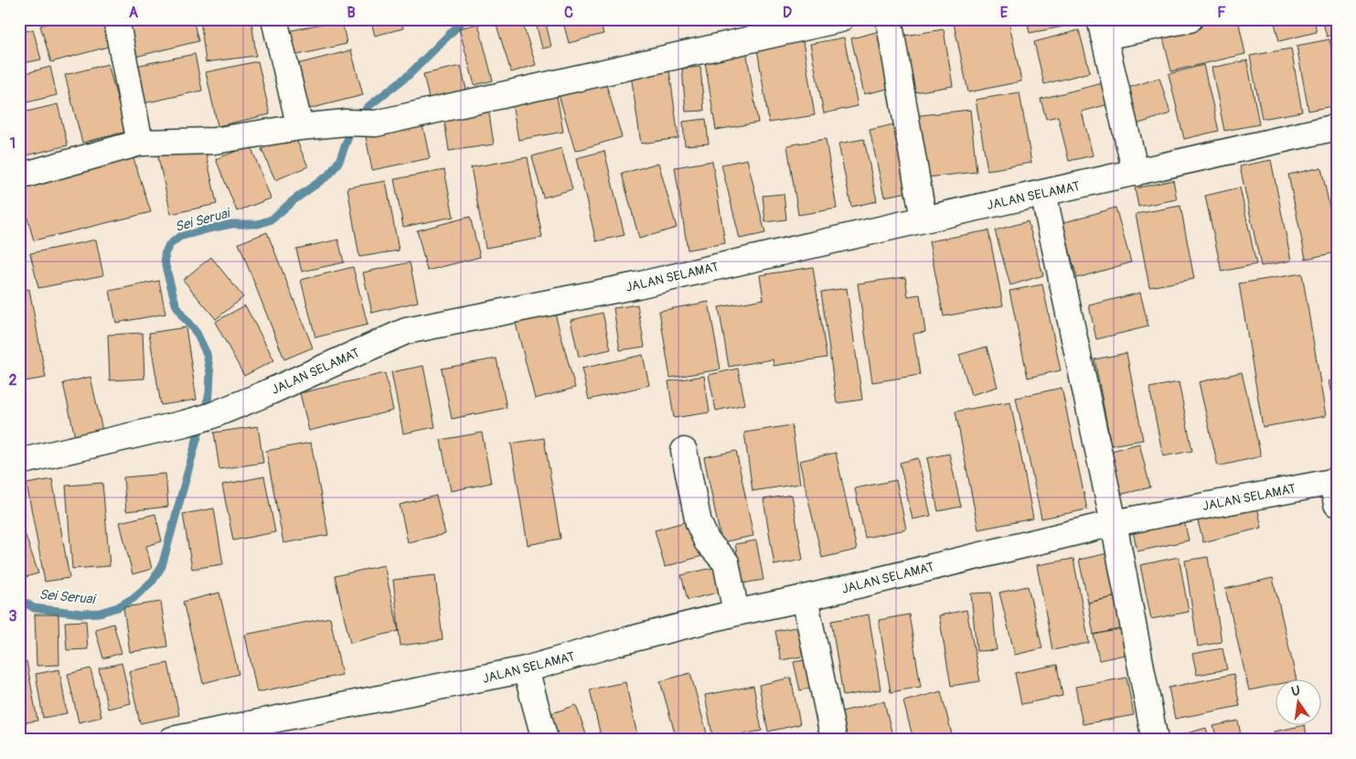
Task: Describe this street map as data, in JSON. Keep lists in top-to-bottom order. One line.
{"streets":{"street":["JALAN SELAMAT"]},"water":["Sei Seruai"],"north":"top","grid":{"columns":["A","B","C","D","E","F"],"rows":["1","2","3"]}}
